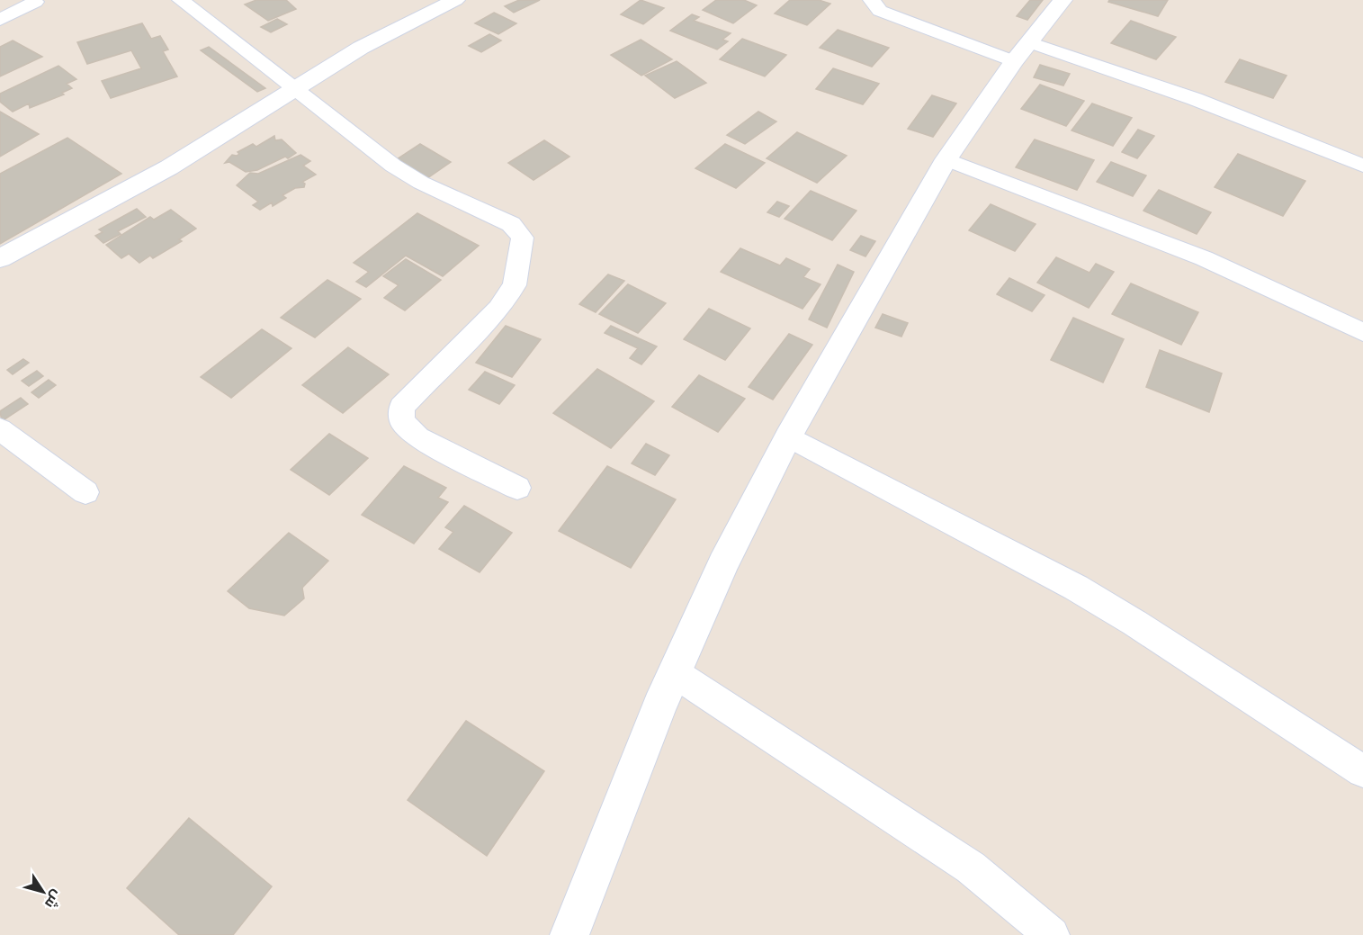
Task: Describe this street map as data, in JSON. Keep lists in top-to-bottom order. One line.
{"north":"bottom right"}
